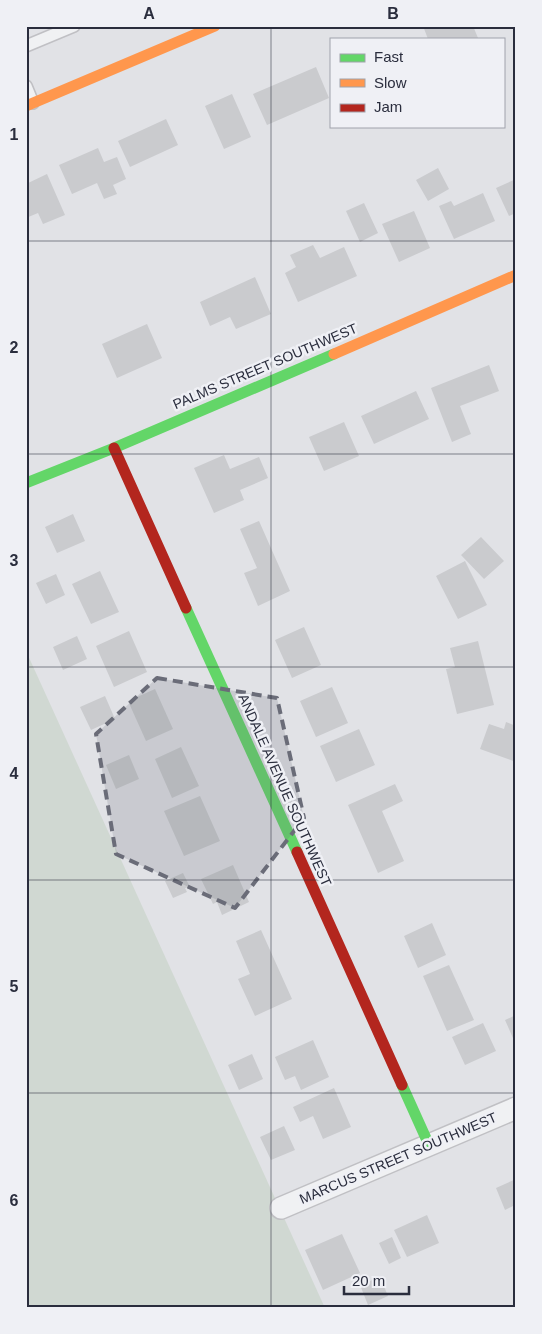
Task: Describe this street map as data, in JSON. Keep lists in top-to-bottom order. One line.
{"streets":{"street":["PALMS STREET SOUTHWEST","ANDALE AVENUE SOUTHWEST","MARCUS STREET SOUTHWEST"]},"crossings":[["PALMS STREET SOUTHWEST","ANDALE AVENUE SOUTHWEST"],["ANDALE AVENUE SOUTHWEST","MARCUS STREET SOUTHWEST"]],"legend":["Fast","Slow","Jam"],"scale_bar":"20 m","grid":{"columns":["A","B"],"rows":["1","2","3","4","5","6"]}}
